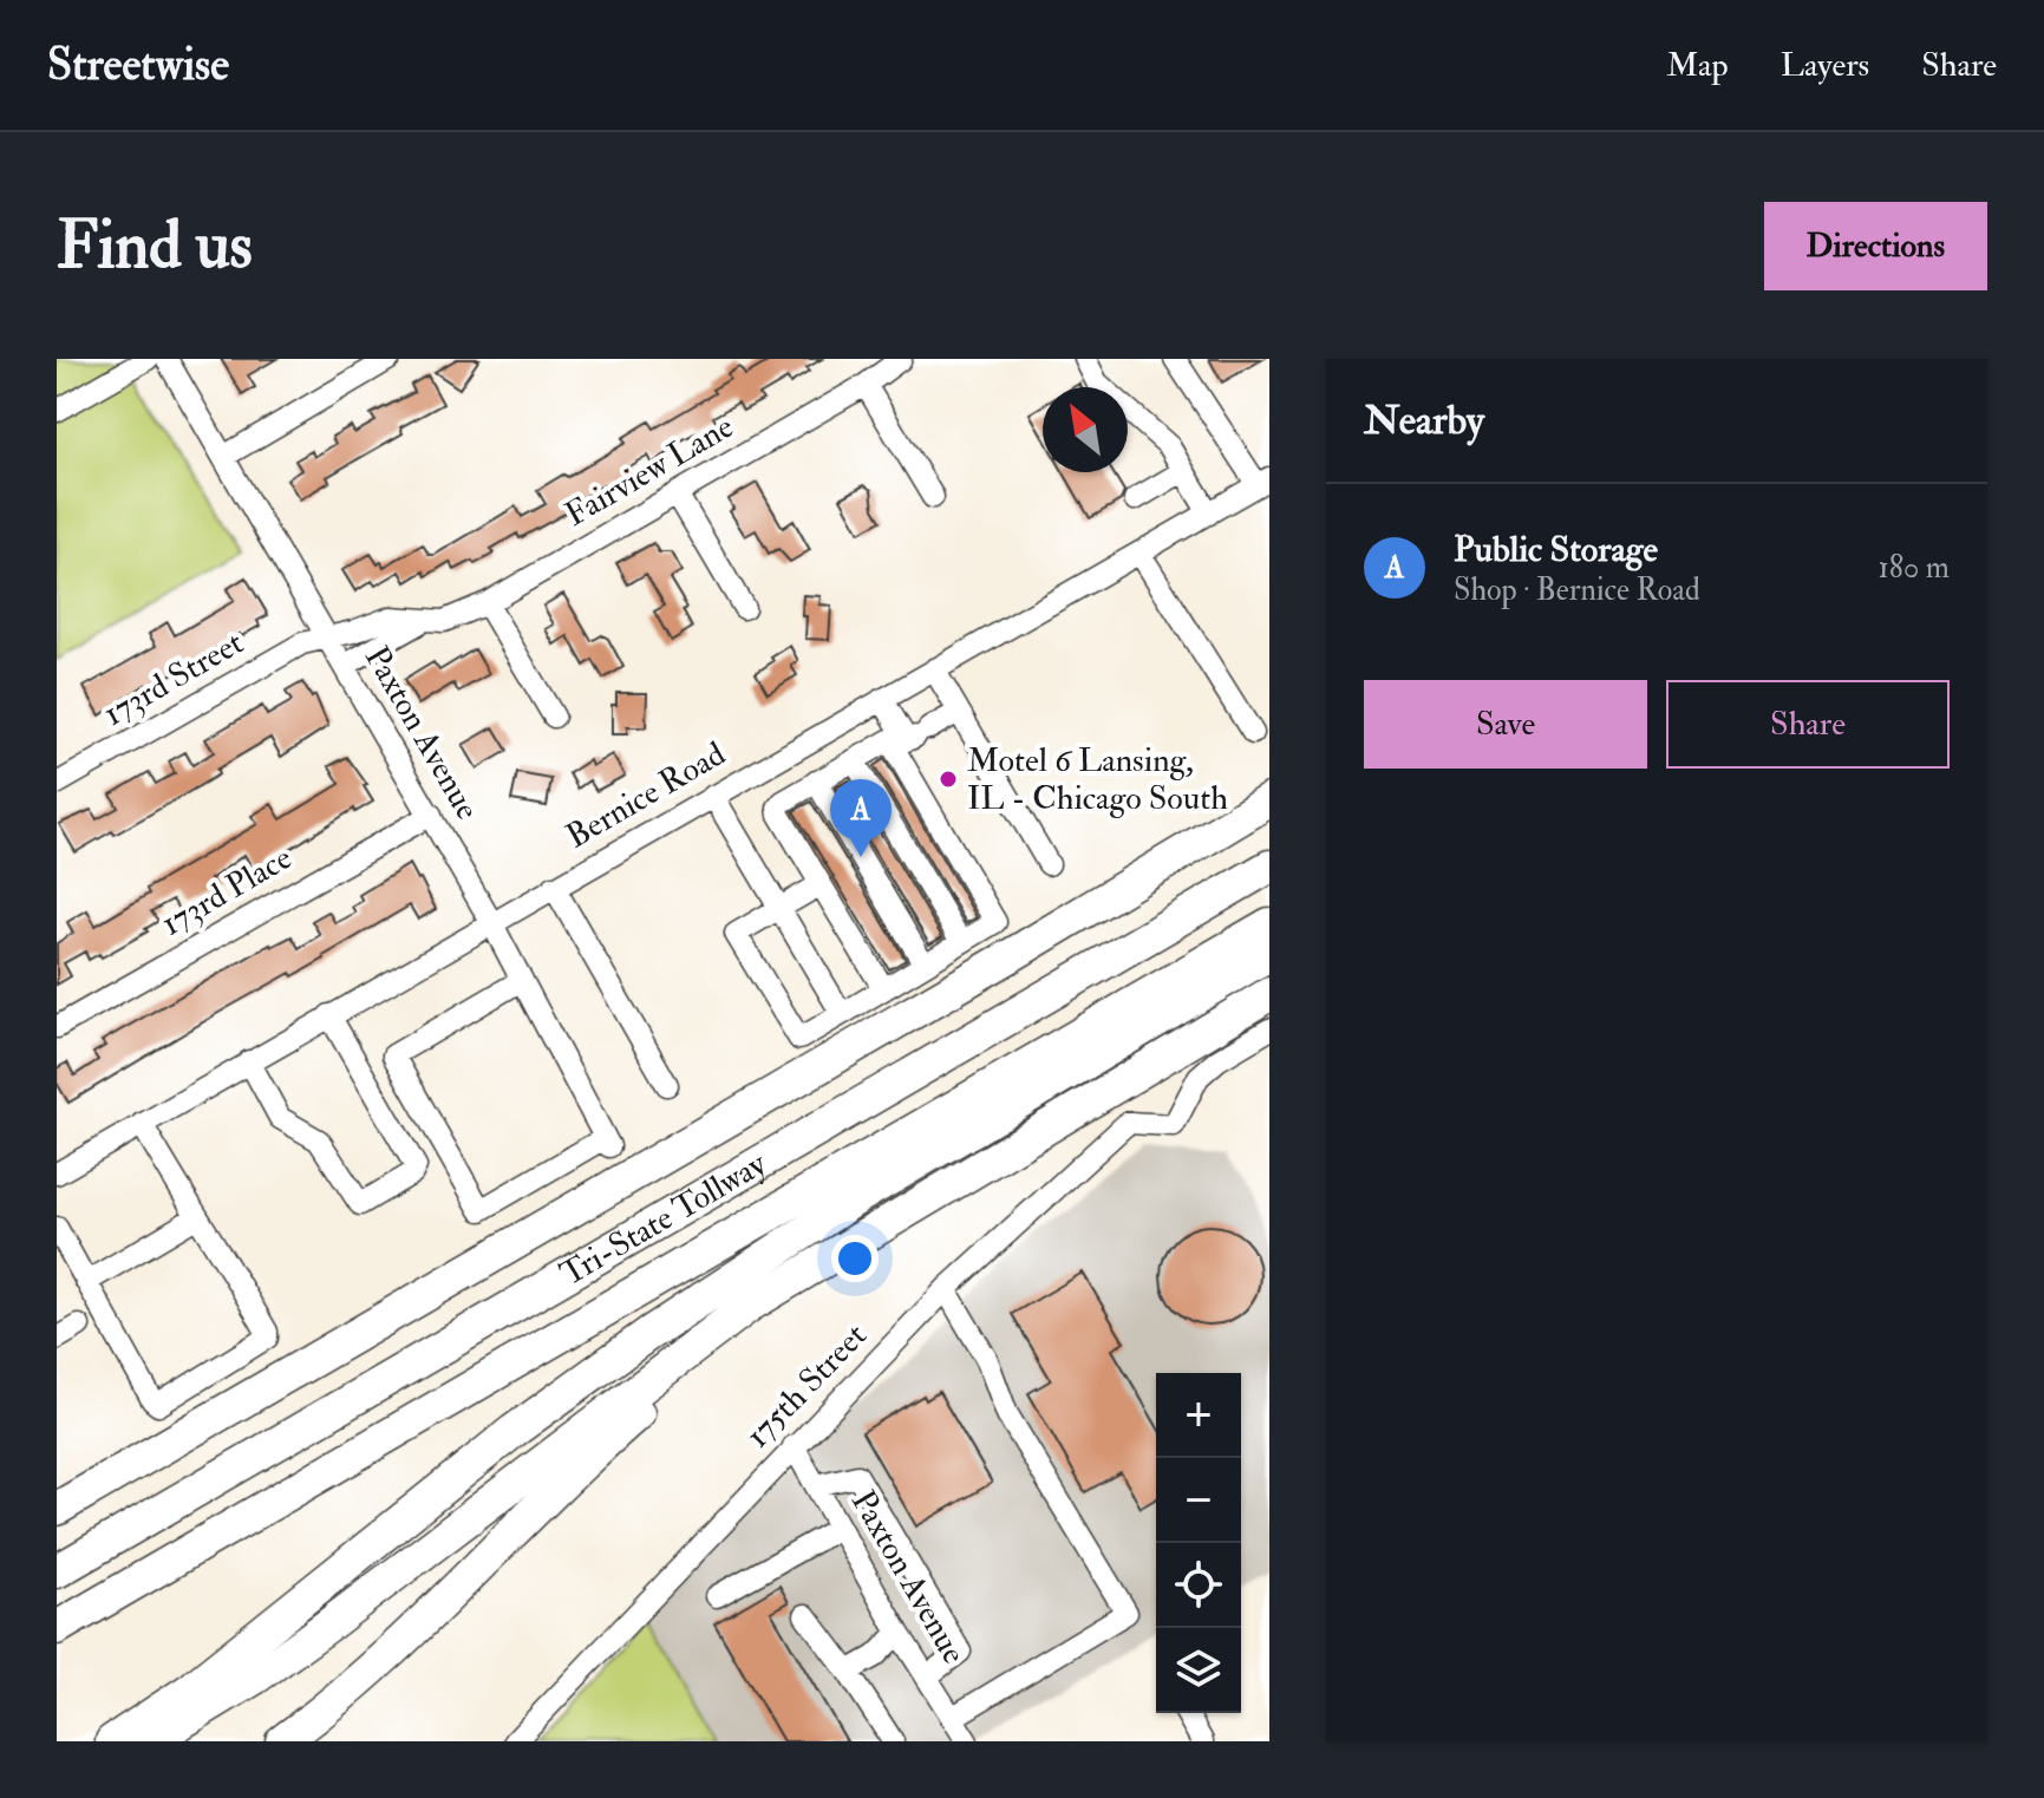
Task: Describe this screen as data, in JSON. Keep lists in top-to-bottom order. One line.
{"streets":{"highway":["Tri-State Tollway"],"street":["Fairview Lane","173rd Street","Paxton Avenue","Bernice Road","173rd Place","175th Street"]},"crossings":[["Fairview Lane","173rd Street"],["Fairview Lane","Paxton Avenue"],["173rd Street","Paxton Avenue"],["Paxton Avenue","Bernice Road"],["Paxton Avenue","173rd Place"],["Paxton Avenue","175th Street"]],"places":["Motel 6 Lansing, IL - Chicago South"],"north":"top left","page":{"header":"Streetwise","nav":["Map","Layers","Share"],"buttons":["Directions",["Save","Share"]],"title":"Find us","heading":"Nearby","list":[{"mark":"A","name":"Public Storage","note":"Shop · Bernice Road","value":"180 m"}],"pins":"A","map_buttons":["+","−"]}}
